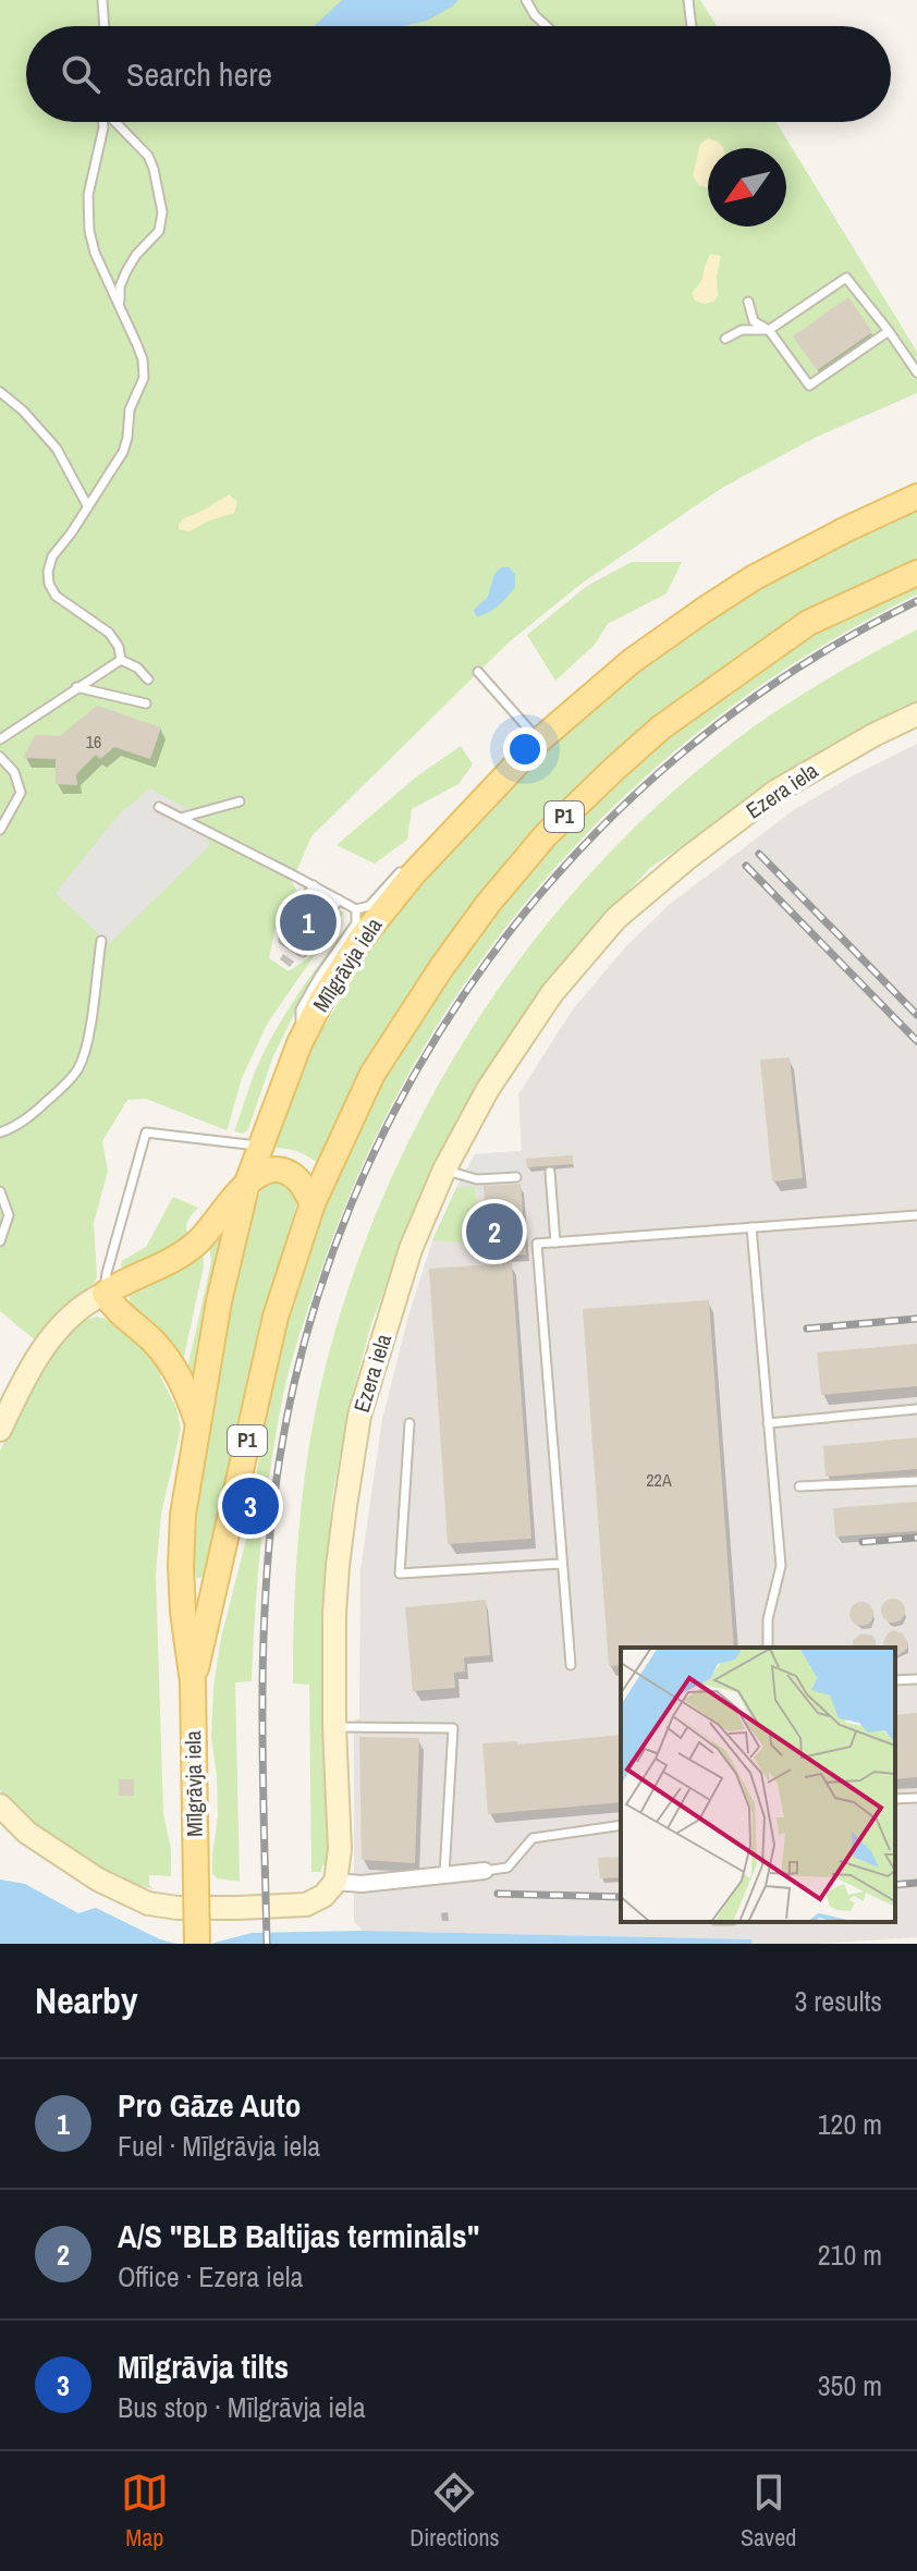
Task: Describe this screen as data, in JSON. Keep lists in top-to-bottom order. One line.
{"streets":{"main road":["P1","Mīlgrāvja iela"],"street":["Ezera iela"]},"house_numbers":["16","22A"],"north":"bottom left","page":{"search":"Search here","pins":["1","2","3"],"heading":["Nearby","3 results"],"list":[{"mark":"1","name":"Pro Gāze Auto","note":"Fuel · Mīlgrāvja iela","value":"120 m"},{"mark":"2","name":"A/S \"BLB Baltijas termināls\"","note":"Office · Ezera iela","value":"210 m"},{"mark":"3","name":"Mīlgrāvja tilts","note":"Bus stop · Mīlgrāvja iela","value":"350 m"}],"nav":["Map","Directions","Saved"]}}
